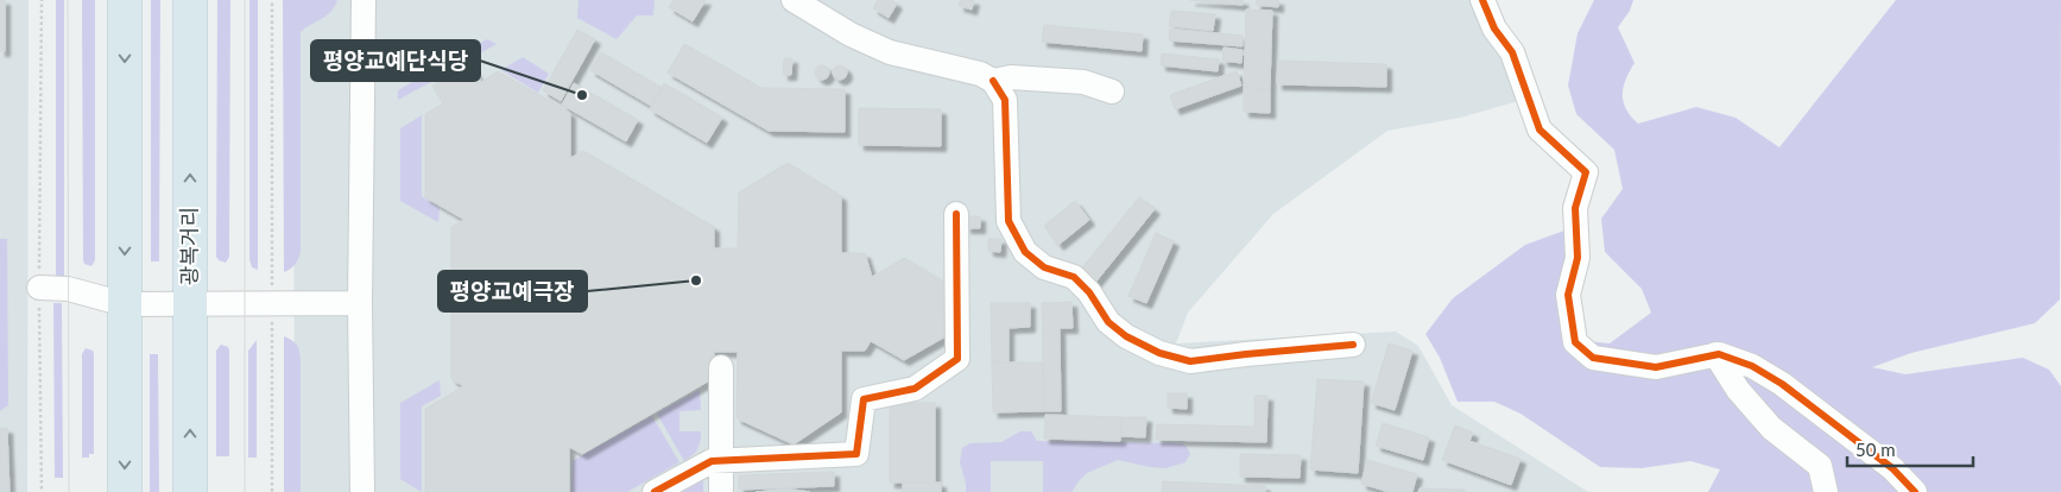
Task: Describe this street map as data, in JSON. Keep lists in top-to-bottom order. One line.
{"streets":{"highway":["광복거리"]},"places":["평양교예단식당","평양교예극장"],"scale_bar":"50 m"}
